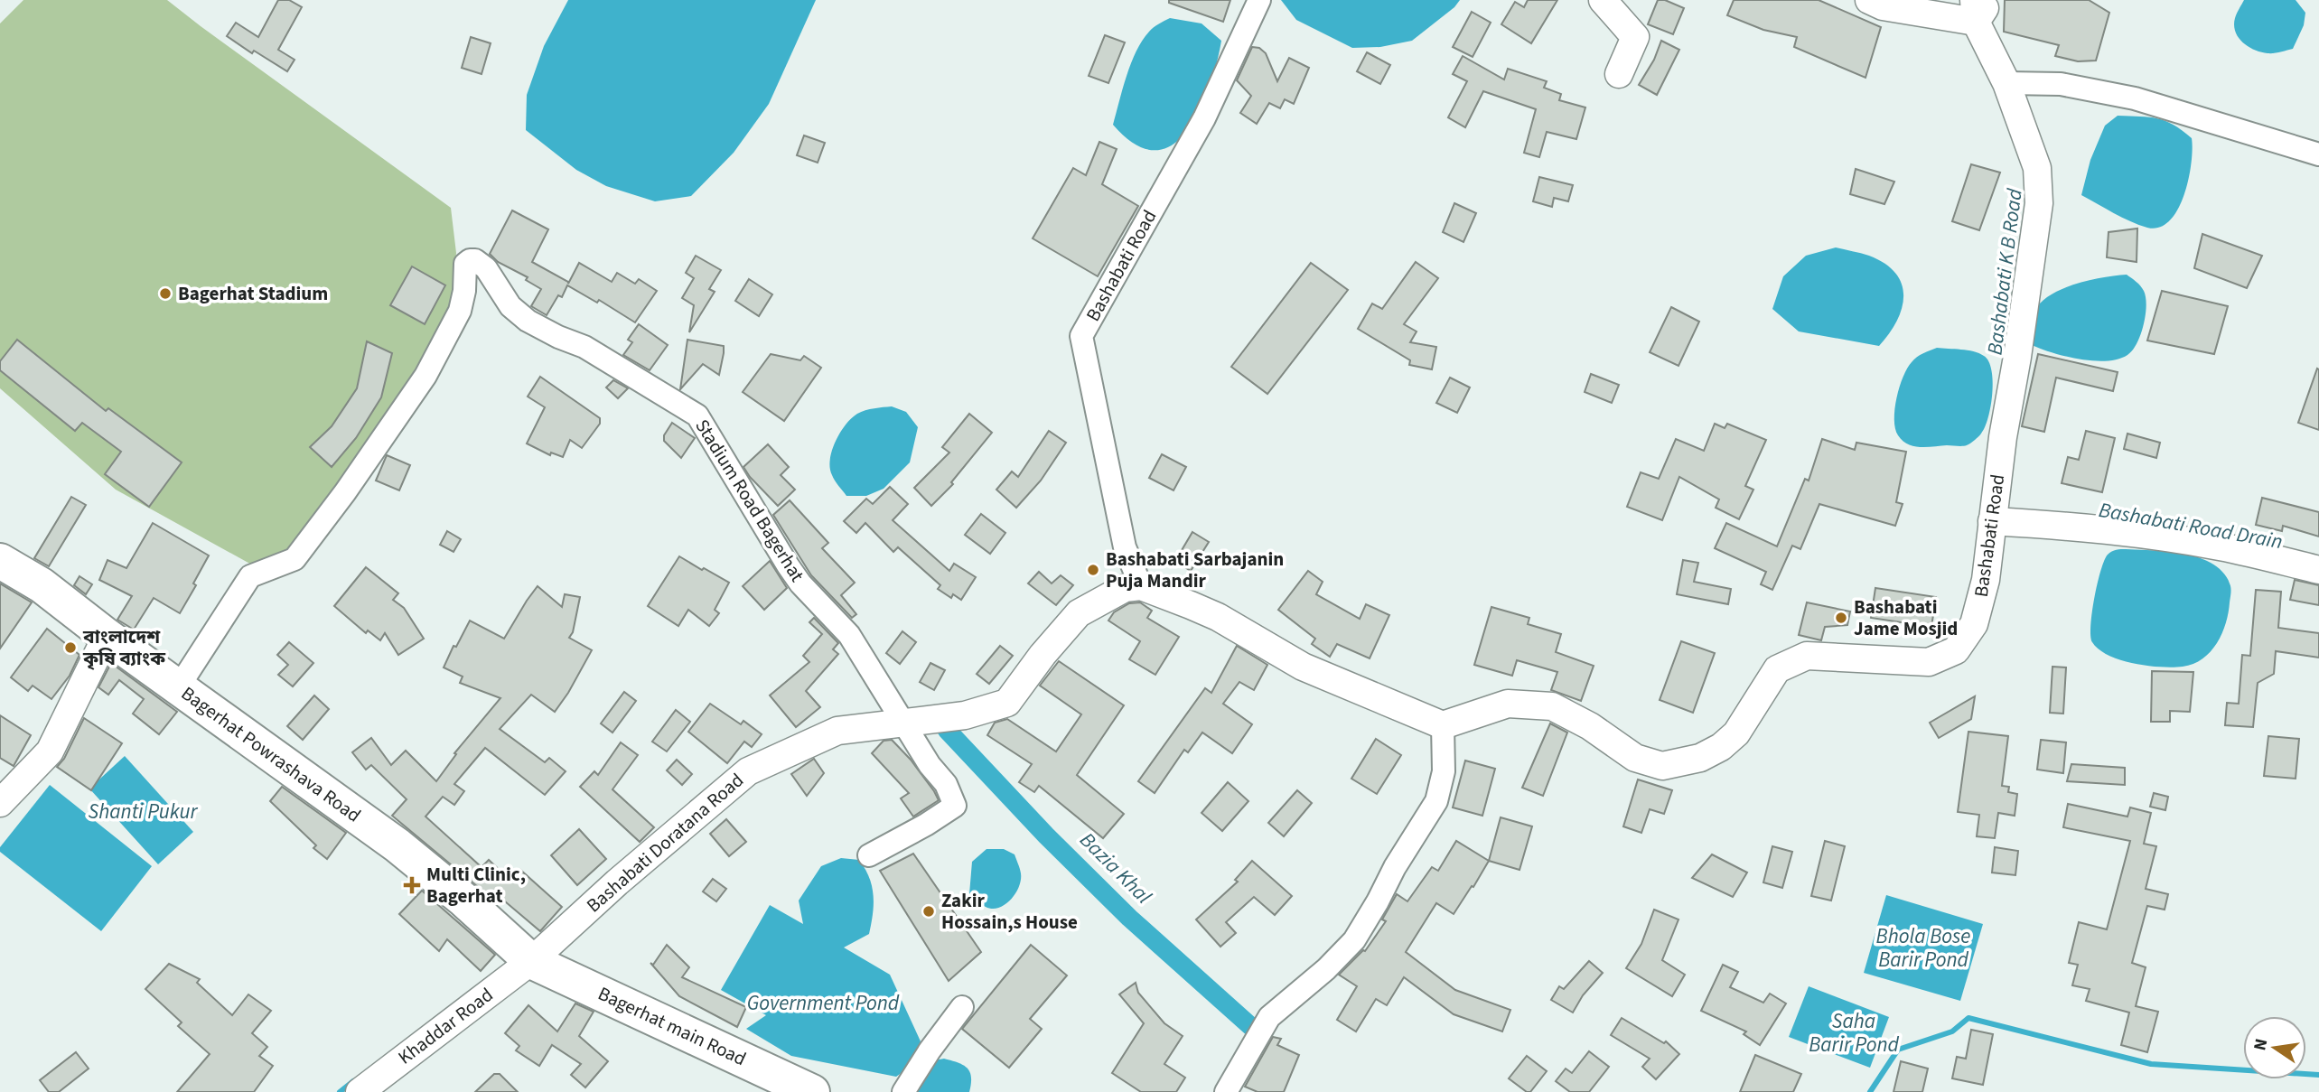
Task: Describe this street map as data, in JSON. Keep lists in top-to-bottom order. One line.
{"streets":{"main road":["Bagerhat Powrashava Road","Bagerhat main Road"],"street":["Bashabati Road","Stadium Road Bagerhat","Bashabati Doratana Road","Khaddar Road"]},"crossings":[["Bashabati Road","Bashabati Doratana Road"],["Stadium Road Bagerhat","Bagerhat Powrashava Road"],["Stadium Road Bagerhat","Bashabati Doratana Road"],["Bagerhat Powrashava Road","Bashabati Doratana Road"],["Bagerhat Powrashava Road","Khaddar Road"],["Bagerhat Powrashava Road","Bagerhat main Road"],["Bashabati Doratana Road","Khaddar Road"],["Bashabati Doratana Road","Bagerhat main Road"],["Khaddar Road","Bagerhat main Road"]],"water":["Bashabati K B Road","Bashabati Road Drain","Shanti Pukur","Bazia Khal","Bhola Bose Barir Pond","Government Pond","Saha Barir Pond"],"places":{"other":["Bagerhat Stadium","Bashabati Sarbajanin Puja Mandir","Bashabati Jame Mosjid","বাংলাদেশ কৃষি ব্যাংক","Zakir Hossain,s House"],"health":["Multi Clinic, Bagerhat"]},"north":"left"}
